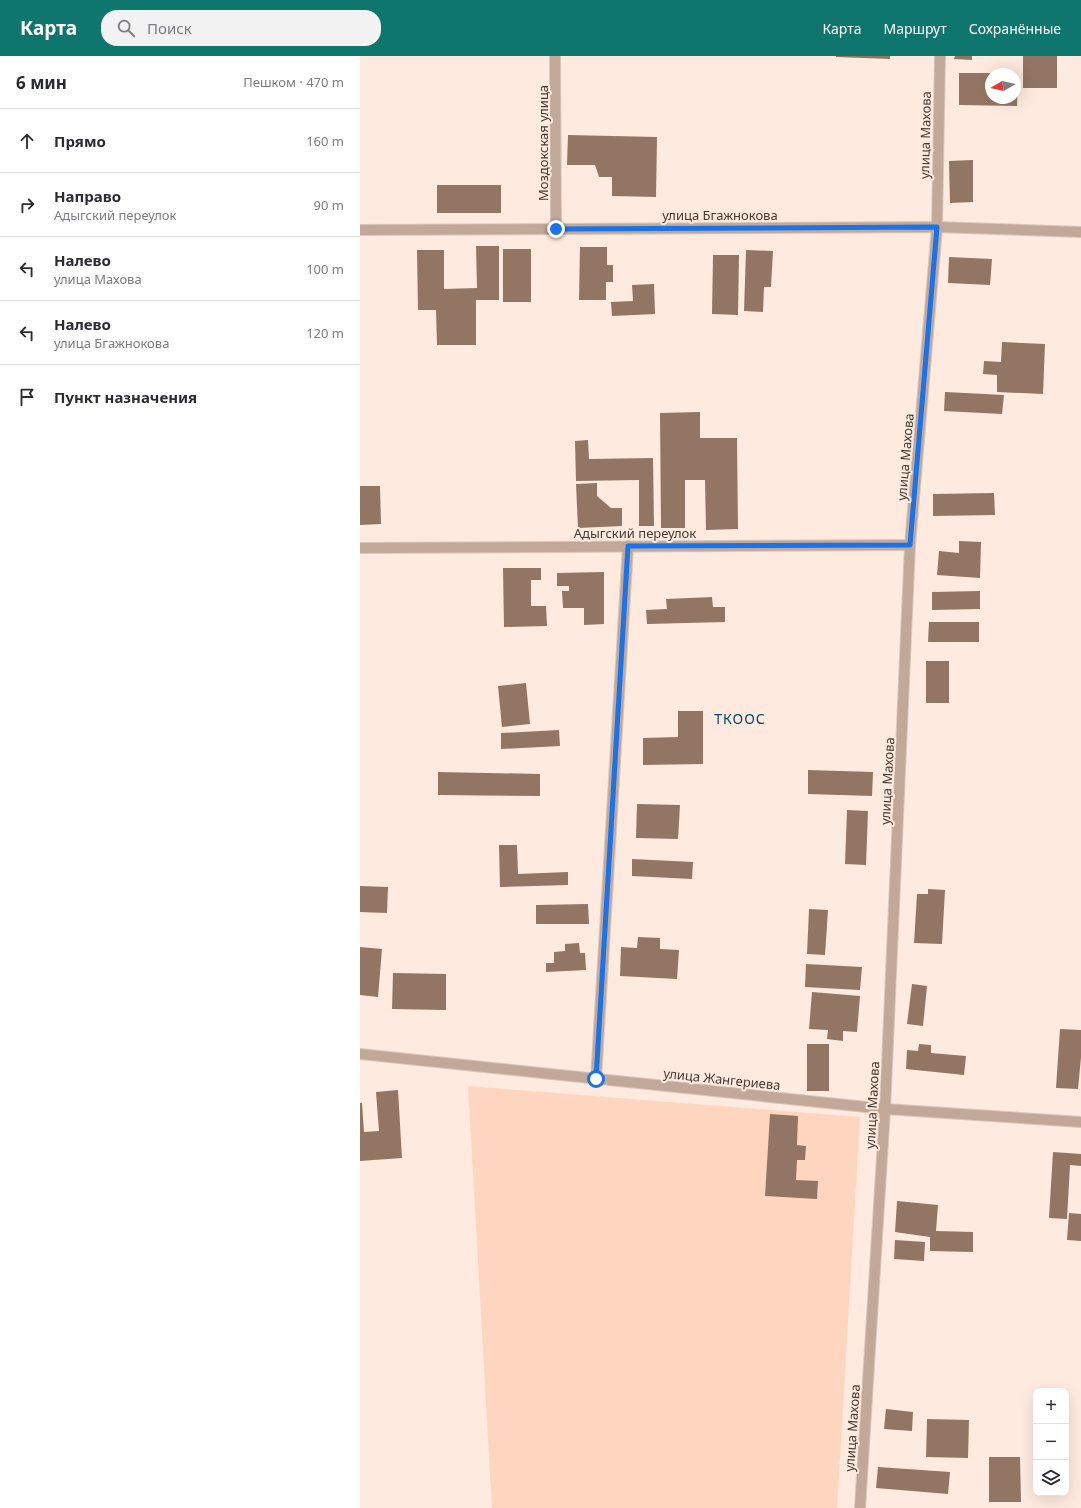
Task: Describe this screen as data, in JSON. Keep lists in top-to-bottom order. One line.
{"streets":{"street":["улица Махова","Моздокская улица","улица Бгажнокова","Адыгский переулок","улица Жангериева"]},"crossings":[["улица Махова","улица Бгажнокова"],["улица Махова","Адыгский переулок"],["улица Махова","улица Жангериева"],["Моздокская улица","улица Бгажнокова"]],"districts":["ТКООС"],"north":"left","page":{"header":"Карта","search":"Поиск","nav":["Карта","Маршрут","Сохранённые"],"heading":["6 мин","Пешком · 470 m"],"list":[["Прямо","160 m"],["Направо","Адыгский переулок","90 m"],["Налево","улица Махова","100 m"],["Налево","улица Бгажнокова","120 m"],"Пункт назначения"],"map_buttons":["+","−"]}}
